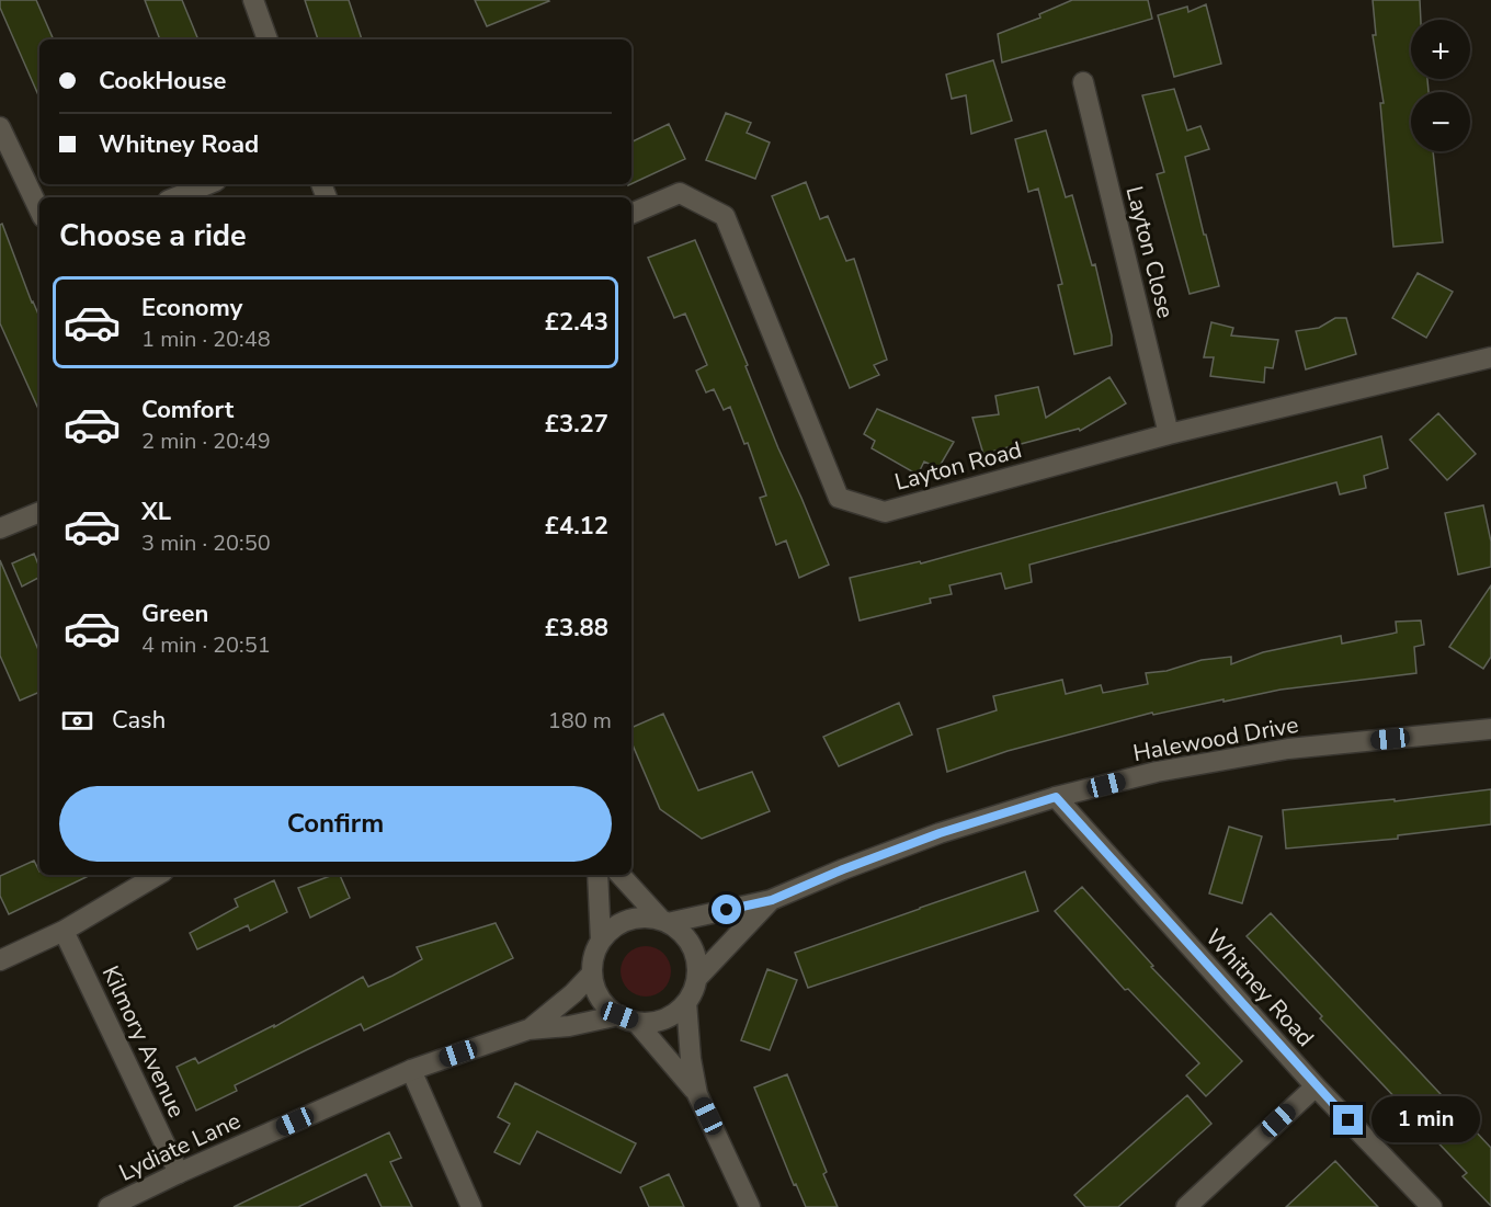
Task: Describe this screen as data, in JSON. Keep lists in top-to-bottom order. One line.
{"streets":{"street":["Layton Close","Layton Road","Halewood Drive","Whitney Road","Kilmory Avenue","Lydiate Lane"]},"crossings":[["Layton Close","Layton Road"],["Halewood Drive","Whitney Road"],["Halewood Drive","Lydiate Lane"],["Kilmory Avenue","Lydiate Lane"]],"page":{"map_buttons":["+","−"],"banner":["CookHouse","Whitney Road"],"heading":"Choose a ride","list":[{"name":"Economy","note":"1 min · 20:48","value":"£2.43"},{"name":"Comfort","note":"2 min · 20:49","value":"£3.27"},{"name":"XL","note":"3 min · 20:50","value":"£4.12"},{"name":"Green","note":"4 min · 20:51","value":"£3.88"}],"pay":["Cash","180 m"],"buttons":"Confirm","bubble":"1 min"}}
